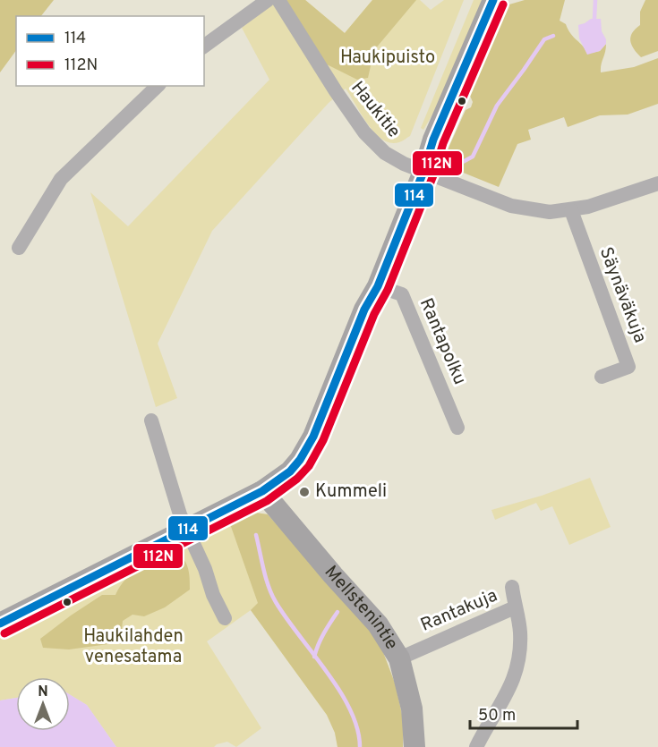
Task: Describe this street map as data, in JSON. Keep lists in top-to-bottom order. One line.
{"streets":{"street":["Haukitie","Säynäväkuja","Rantapolku","Mellstenintie","Rantakuja"]},"crossings":[["Haukitie","Säynäväkuja"],["Mellstenintie","Rantakuja"]],"parks":["Haukipuisto","Haukilahden venesatama"],"places":["Kummeli"],"lines":["transit line 114","transit line 112N"],"legend":["114","112N"],"scale_bar":"50 m","north":"top"}
